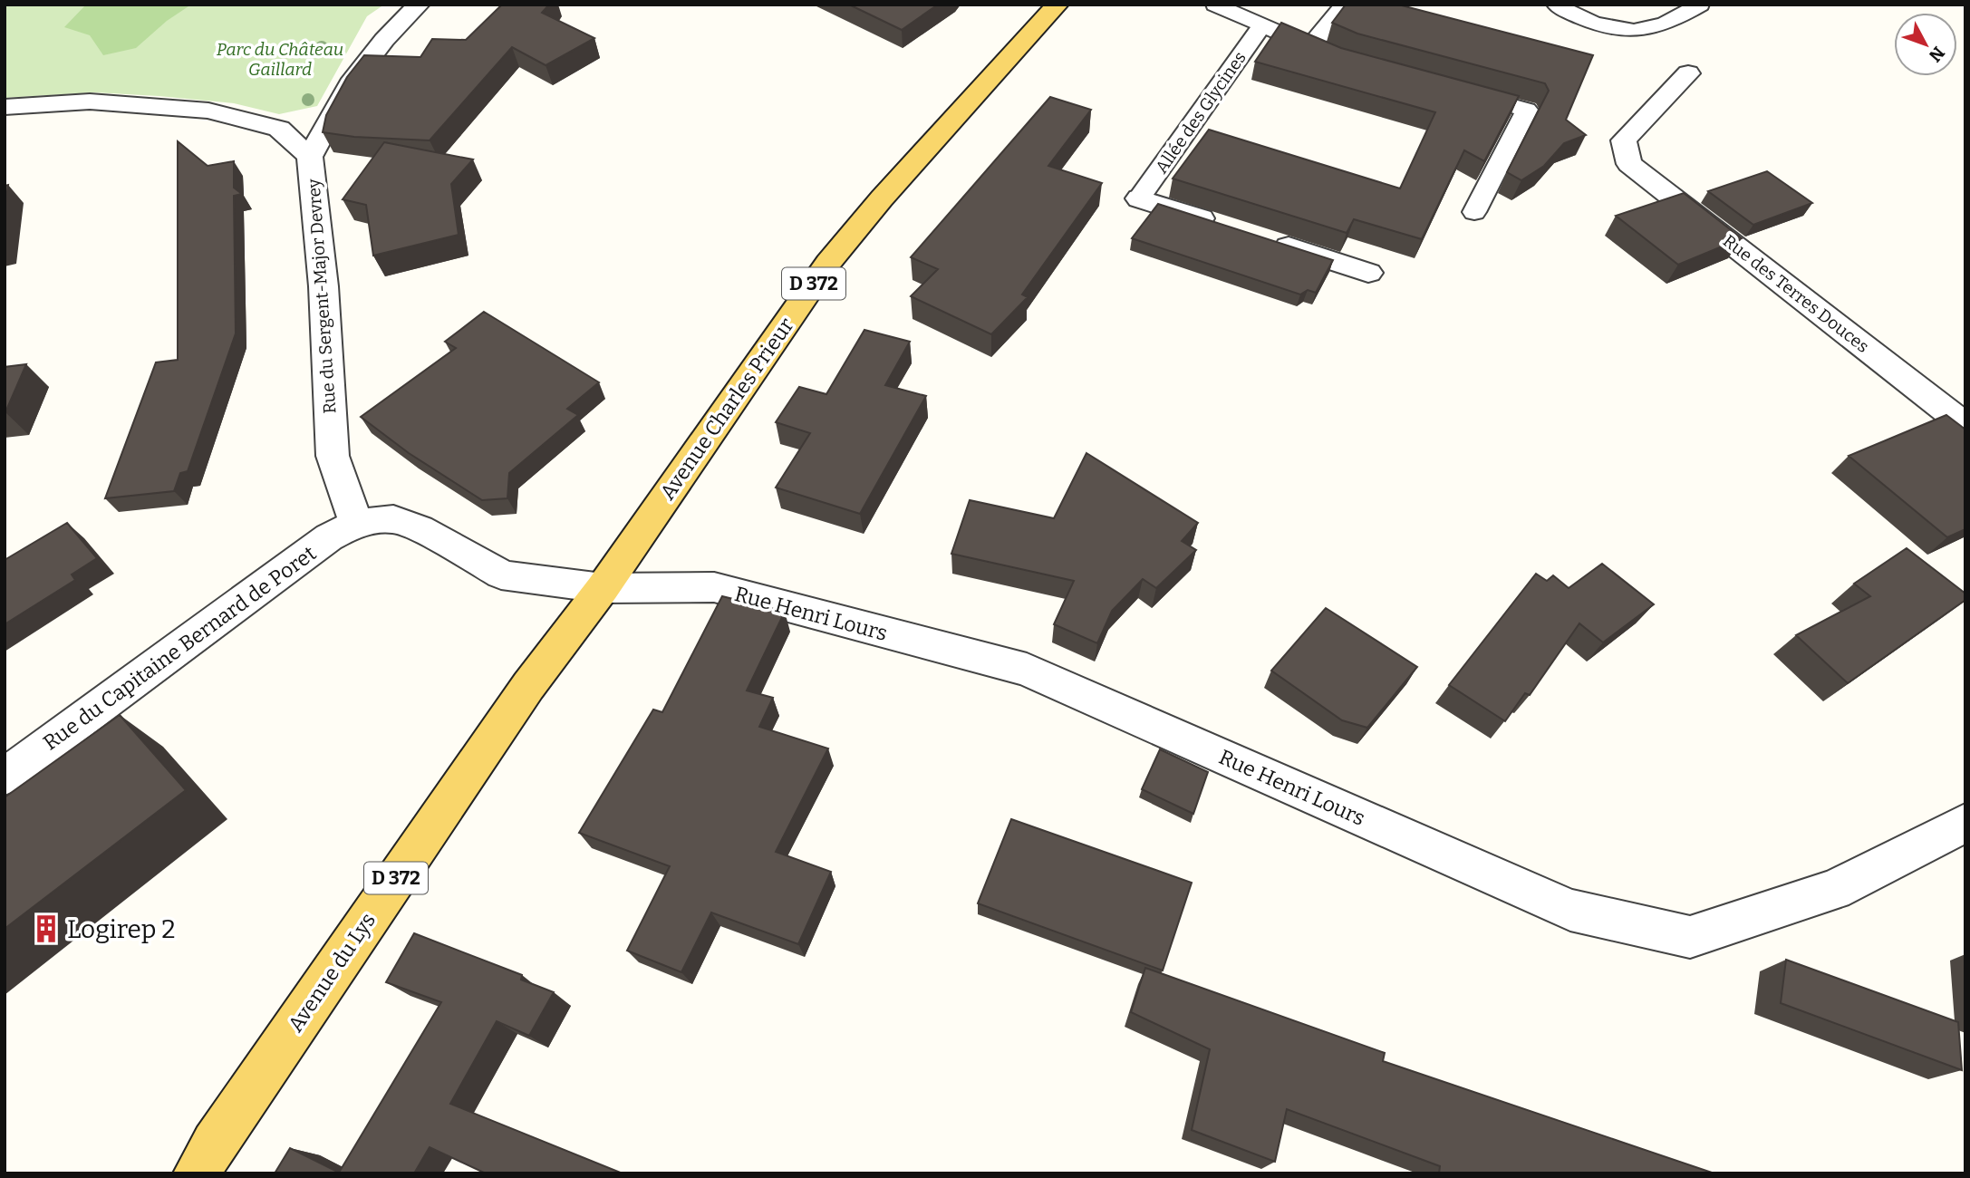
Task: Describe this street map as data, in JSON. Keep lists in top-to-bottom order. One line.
{"streets":{"main road":["D 372","Avenue Charles Prieur","Avenue du Lys"],"street":["Rue des Terres Douces","Rue du Sergent-Major Devrey","Rue Henri Lours","Rue du Capitaine Bernard de Poret"],"lane":["Allée des Glycines"]},"crossings":[["Rue du Sergent-Major Devrey","Rue Henri Lours"],["Rue du Sergent-Major Devrey","Rue du Capitaine Bernard de Poret"],["Avenue Charles Prieur","Rue Henri Lours"],["Avenue Charles Prieur","Avenue du Lys"],["Rue Henri Lours","Rue du Capitaine Bernard de Poret"],["Rue Henri Lours","Avenue du Lys"]],"parks":["Parc du Château Gaillard"],"places":{"building":["Logirep 2"]},"north":"bottom right"}
